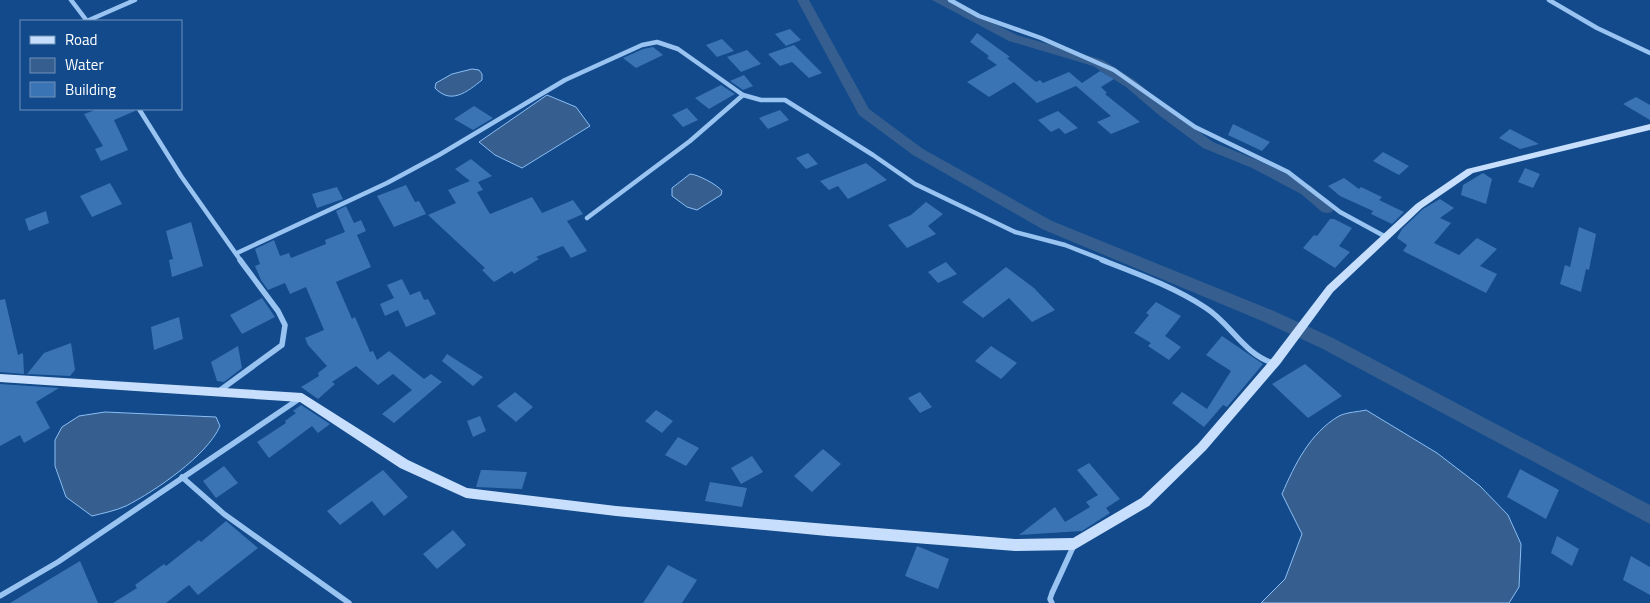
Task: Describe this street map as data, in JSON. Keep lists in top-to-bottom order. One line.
{"legend":["Road","Water","Building"]}
